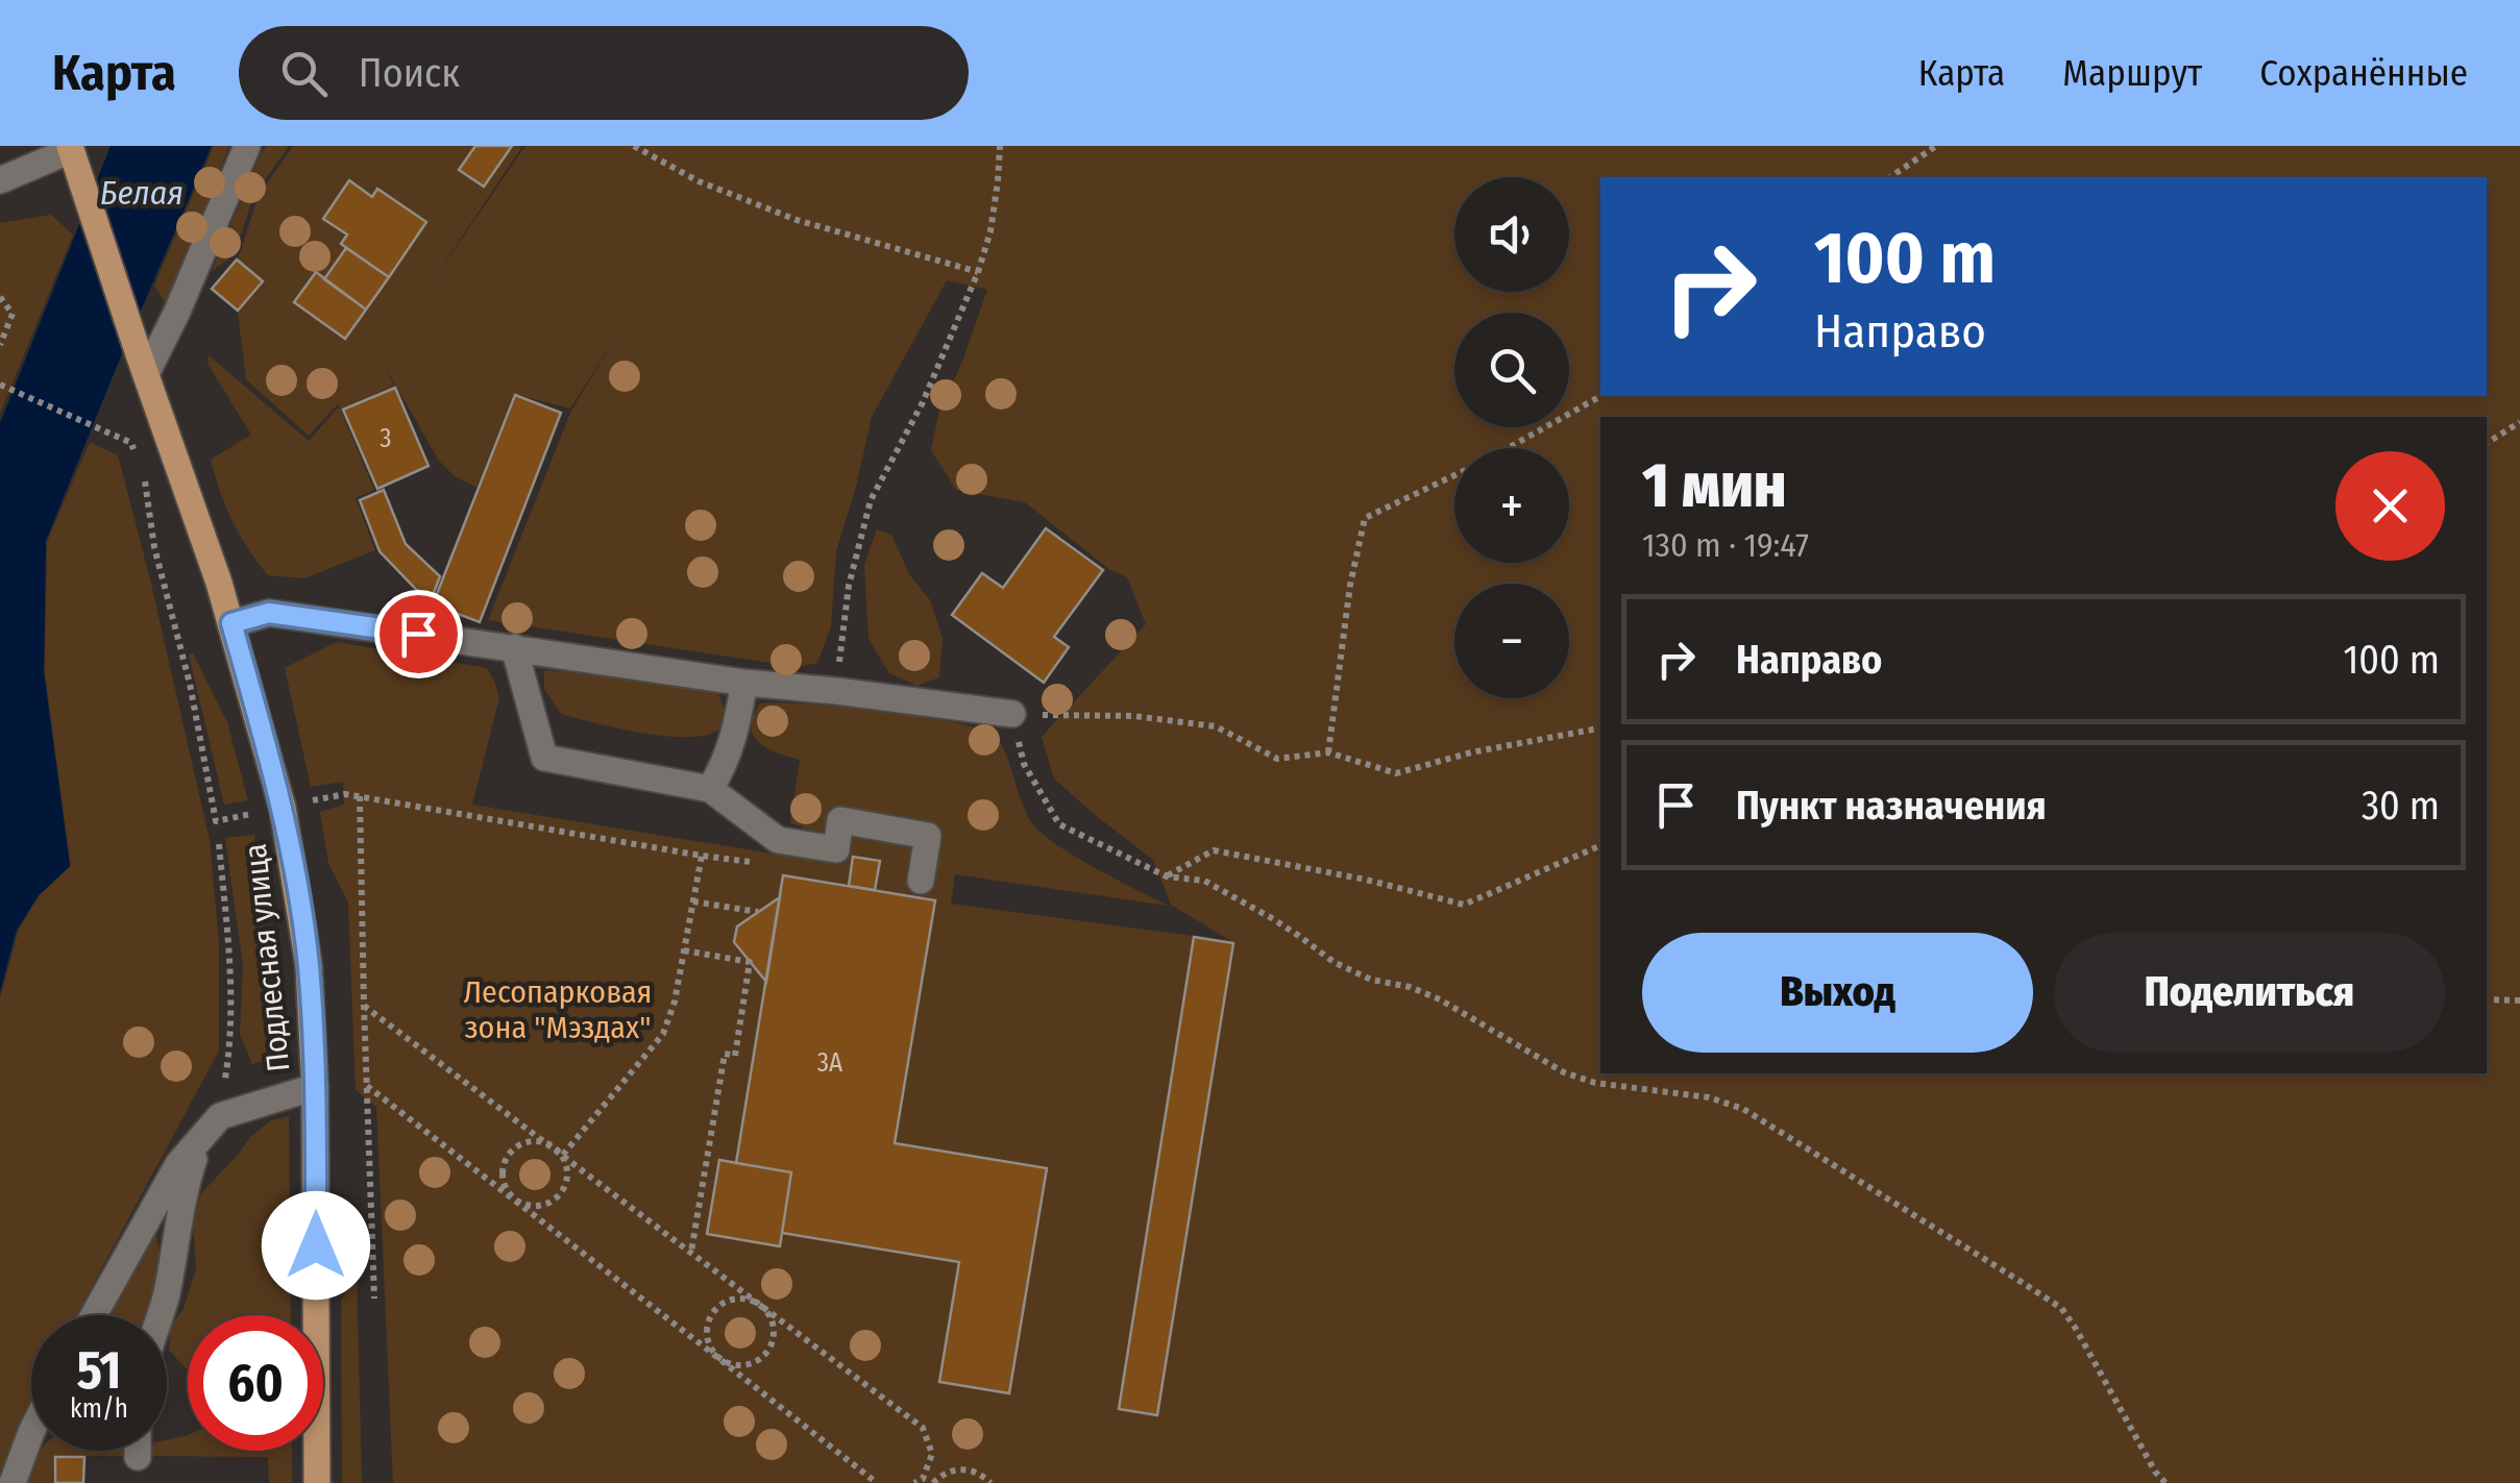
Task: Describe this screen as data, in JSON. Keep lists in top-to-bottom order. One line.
{"streets":{"main road":["Подлесная улица"]},"water":["Белая"],"parks":["Лесопарковая зона \"Мэздах\""],"house_numbers":["3","3А"],"page":{"header":"Карта","search":"Поиск","nav":["Карта","Маршрут","Сохранённые"],"map_buttons":["+","−"],"turn":["100 m","Направо"],"heading":["1 мин","130 m · 19:47"],"list":[{"name":"Направо","value":"100 m"},{"name":"Пункт назначения","value":"30 m"}],"buttons":["Выход","Поделиться"],"speed":"51 km/h","limit":"60"}}
